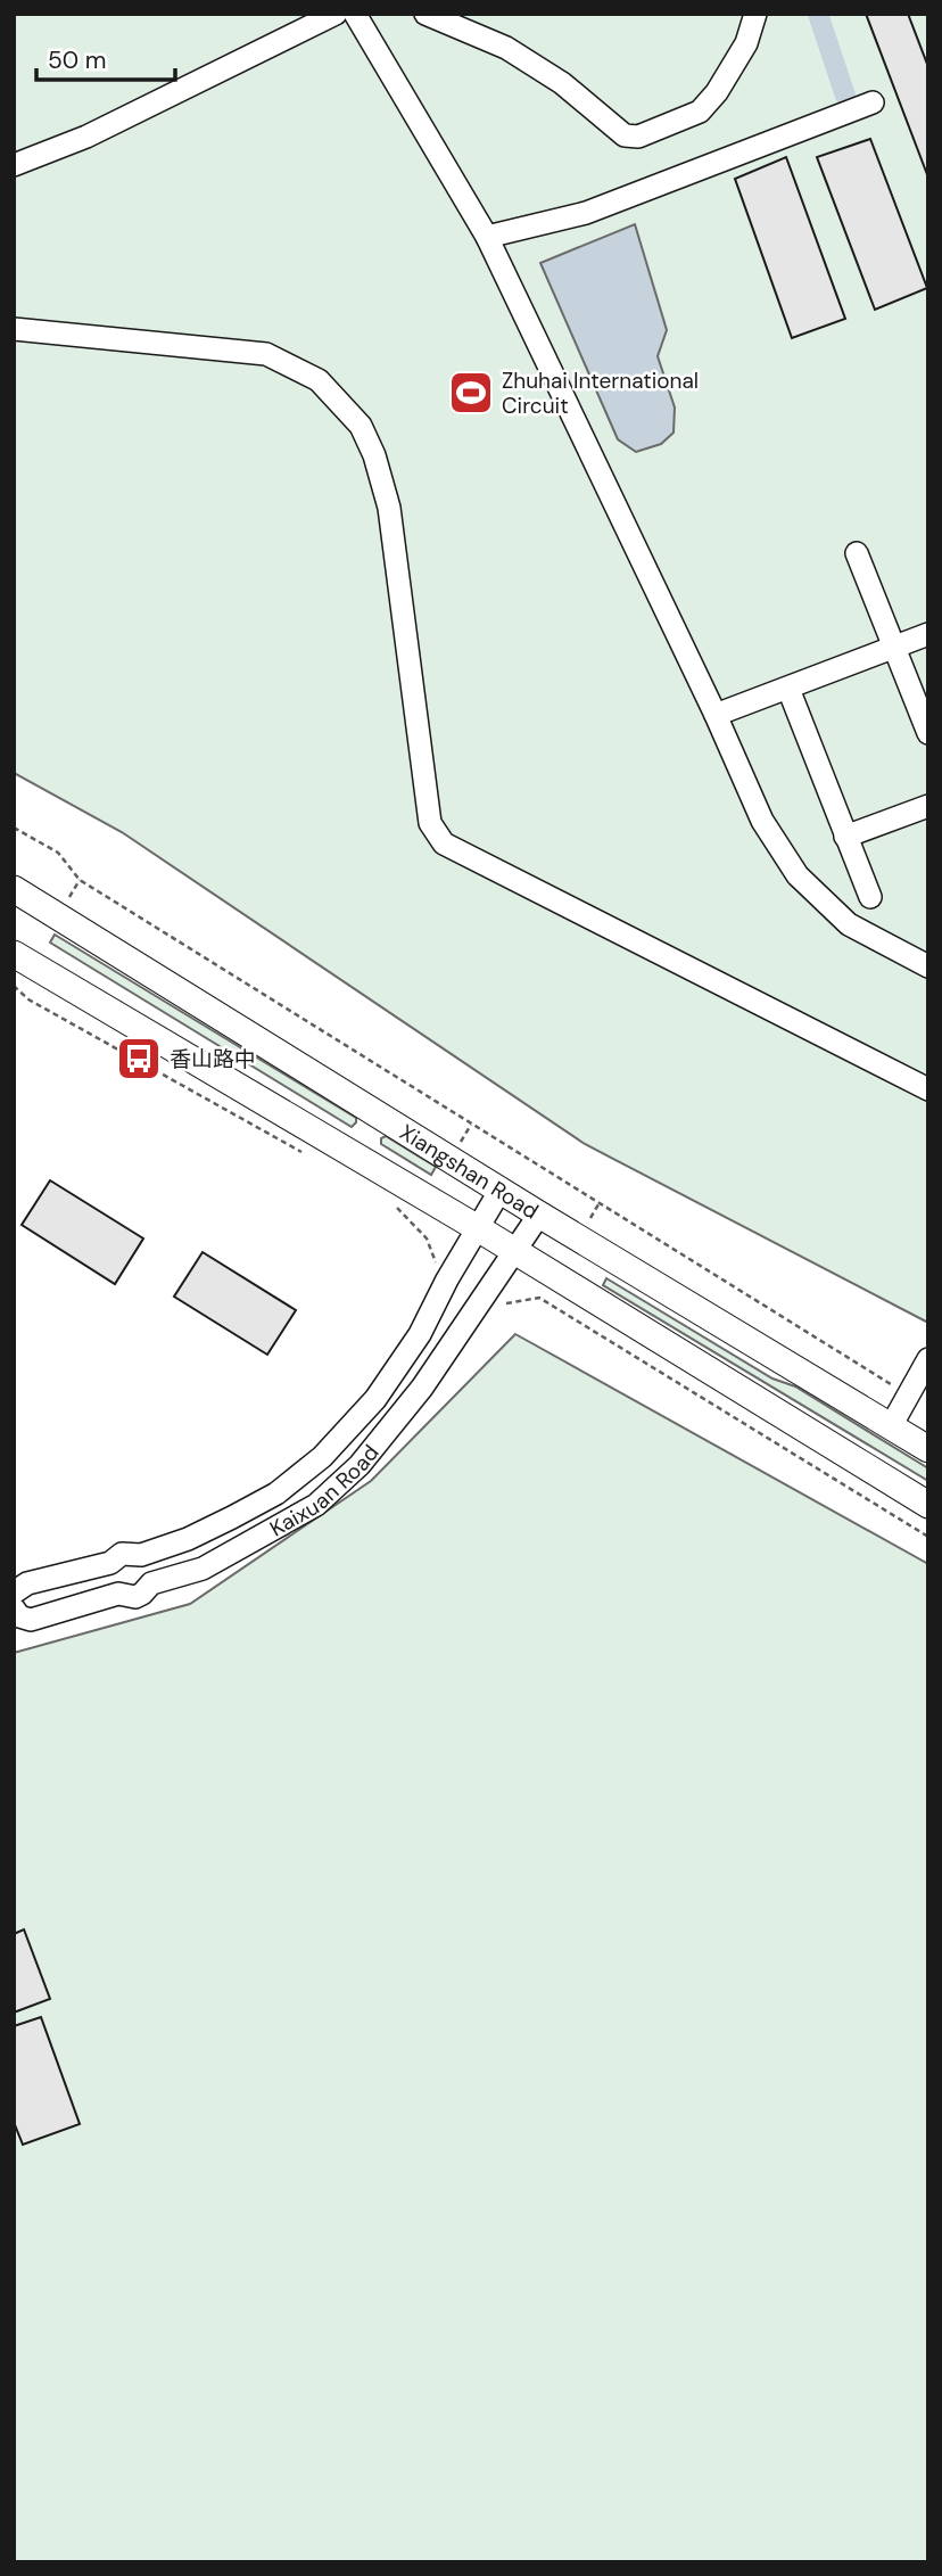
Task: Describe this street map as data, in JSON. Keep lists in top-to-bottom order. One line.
{"streets":{"main road":["Xiangshan Road"],"street":["Kaixuan Road"]},"crossings":[["Xiangshan Road","Kaixuan Road"]],"places":{"sports":["Zhuhai International Circuit"],"bus stop":["香山路中"]},"scale_bar":"50 m"}
